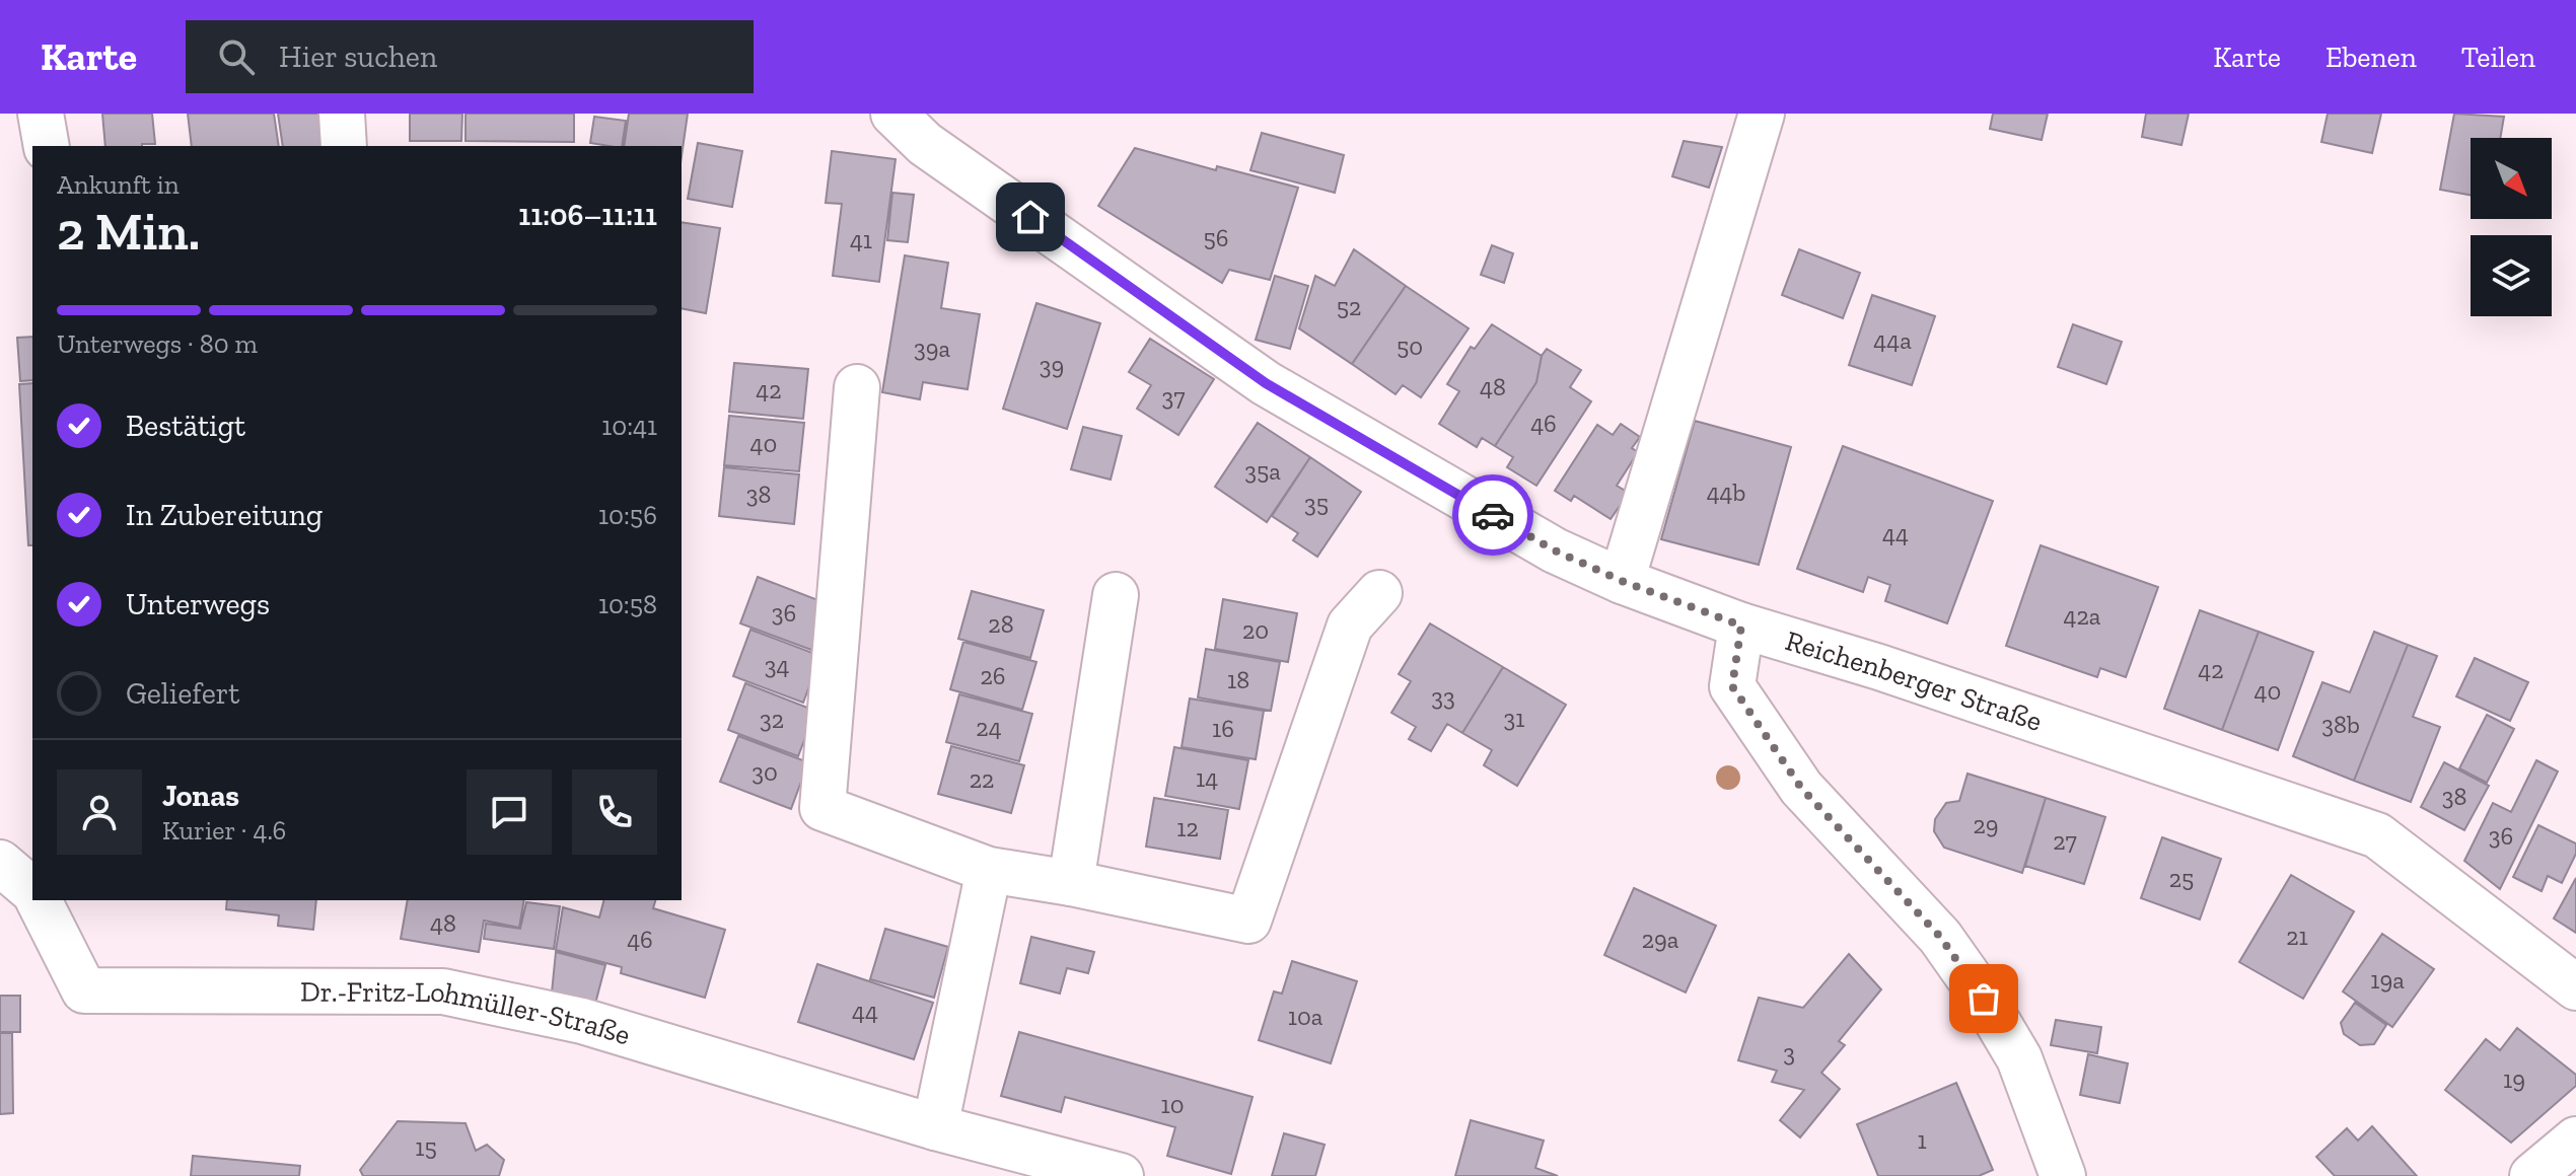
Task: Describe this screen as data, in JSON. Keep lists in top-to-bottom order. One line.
{"streets":{"street":["Reichenberger Straße","Dr.-Fritz-Lohmüller-Straße"]},"house_numbers":["56","41","52","44a","50","39a","39","48","42","37","46","40","35a","44b","38","35","44","36","42a","28","20","34","42","26","18","40","33","31","32","38b","24","16","30","14","22","38","29","12","36","27","25","48","21","46","29a","19a","44","10a","3","19","10","1","15"],"north":"bottom right","page":{"header":"Karte","search":"Hier suchen","nav":["Karte","Ebenen","Teilen"],"heading":["2 Min.","Ankunft in","11:06–11:11"],"panel":["Jonas","Kurier · 4.6"],"bar":"Unterwegs · 80 m","list":[["Bestätigt","10:41"],["In Zubereitung","10:56"],["Unterwegs","10:58"],"Geliefert"]}}
